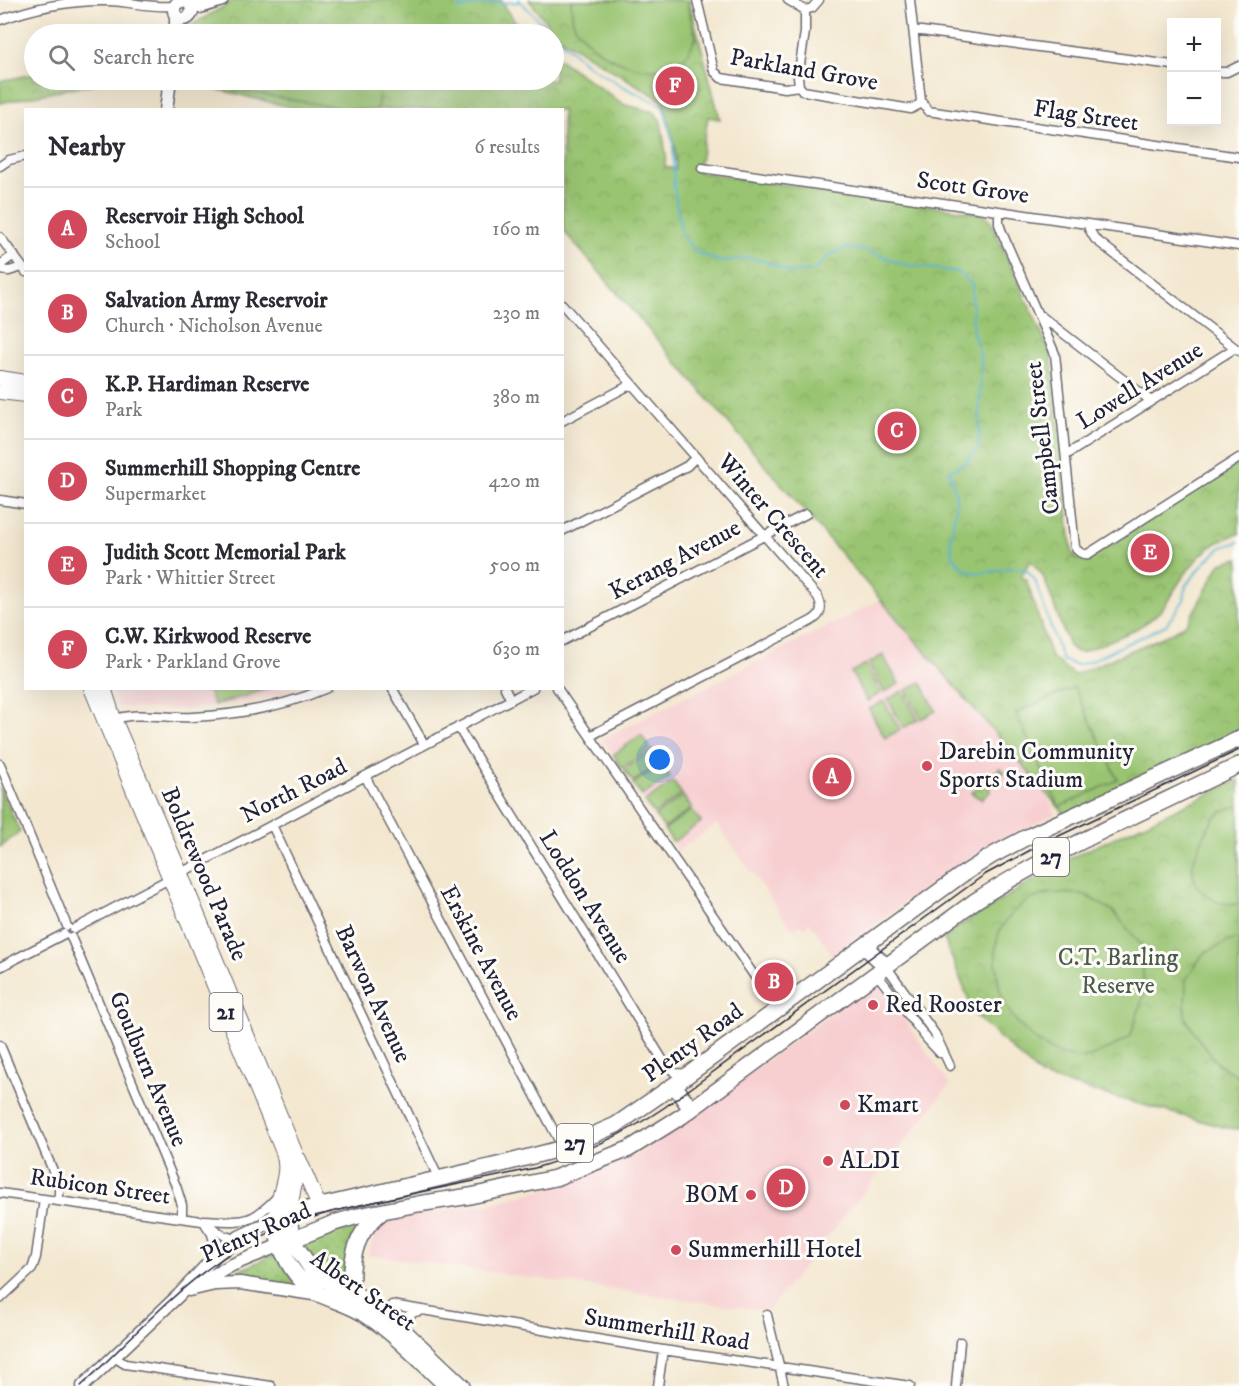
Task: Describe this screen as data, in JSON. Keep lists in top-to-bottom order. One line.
{"streets":{"highway":["27","21","Plenty Road","Albert Street"],"main road":["Boldrewood Parade"],"street":["Parkland Grove","Flag Street","Scott Grove","Lowell Avenue","Campbell Street","Winter Crescent","Kerang Avenue","North Road","Loddon Avenue","Erskine Avenue","Barwon Avenue","Goulburn Avenue","Rubicon Street","Summerhill Road"]},"crossings":[["Parkland Grove","Flag Street"],["Scott Grove","Campbell Street"],["Lowell Avenue","Campbell Street"],["Winter Crescent","Kerang Avenue"],["North Road","Boldrewood Parade"],["North Road","Loddon Avenue"],["North Road","Erskine Avenue"],["North Road","Barwon Avenue"],["North Road","Goulburn Avenue"],["Boldrewood Parade","Plenty Road"],["Boldrewood Parade","Rubicon Street"],["Boldrewood Parade","Albert Street"],["Loddon Avenue","Plenty Road"],["Erskine Avenue","Plenty Road"],["Barwon Avenue","Plenty Road"],["Plenty Road","Rubicon Street"],["Plenty Road","Albert Street"],["Goulburn Avenue","Rubicon Street"],["Rubicon Street","Albert Street"]],"parks":["C.T. Barling Reserve"],"places":["Darebin Community Sports Stadium","Red Rooster","Kmart","ALDI","BOM","Summerhill Hotel"],"page":{"map_buttons":["+","−"],"search":"Search here","pins":["F","C","E","A","B","D"],"heading":["Nearby","6 results"],"list":[{"mark":"A","name":"Reservoir High School","note":"School","value":"160 m"},{"mark":"B","name":"Salvation Army Reservoir","note":"Church · Nicholson Avenue","value":"230 m"},{"mark":"C","name":"K.P. Hardiman Reserve","note":"Park","value":"380 m"},{"mark":"D","name":"Summerhill Shopping Centre","note":"Supermarket","value":"420 m"},{"mark":"E","name":"Judith Scott Memorial Park","note":"Park · Whittier Street","value":"500 m"},{"mark":"F","name":"C.W. Kirkwood Reserve","note":"Park · Parkland Grove","value":"630 m"}]}}
